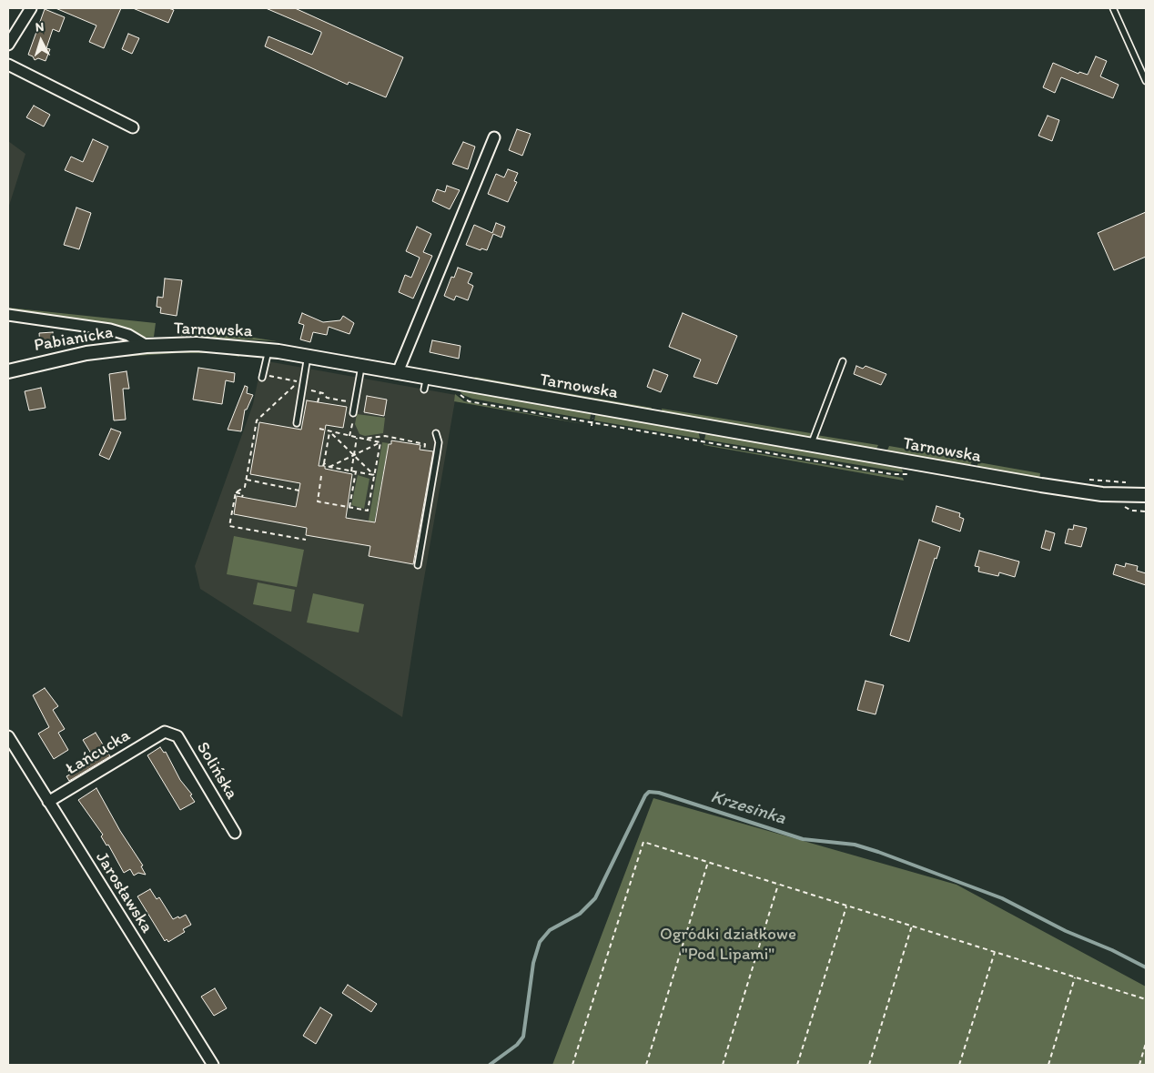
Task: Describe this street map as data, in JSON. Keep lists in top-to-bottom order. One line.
{"streets":{"street":["Tarnowska","Pabianicka","Łańcucka","Solińska","Jarosławska"]},"crossings":[["Tarnowska","Pabianicka"],["Łańcucka","Solińska"],["Łańcucka","Jarosławska"]],"water":["Krzesinka"],"parks":["Ogródki działkowe \"Pod Lipami\""],"north":"top"}
